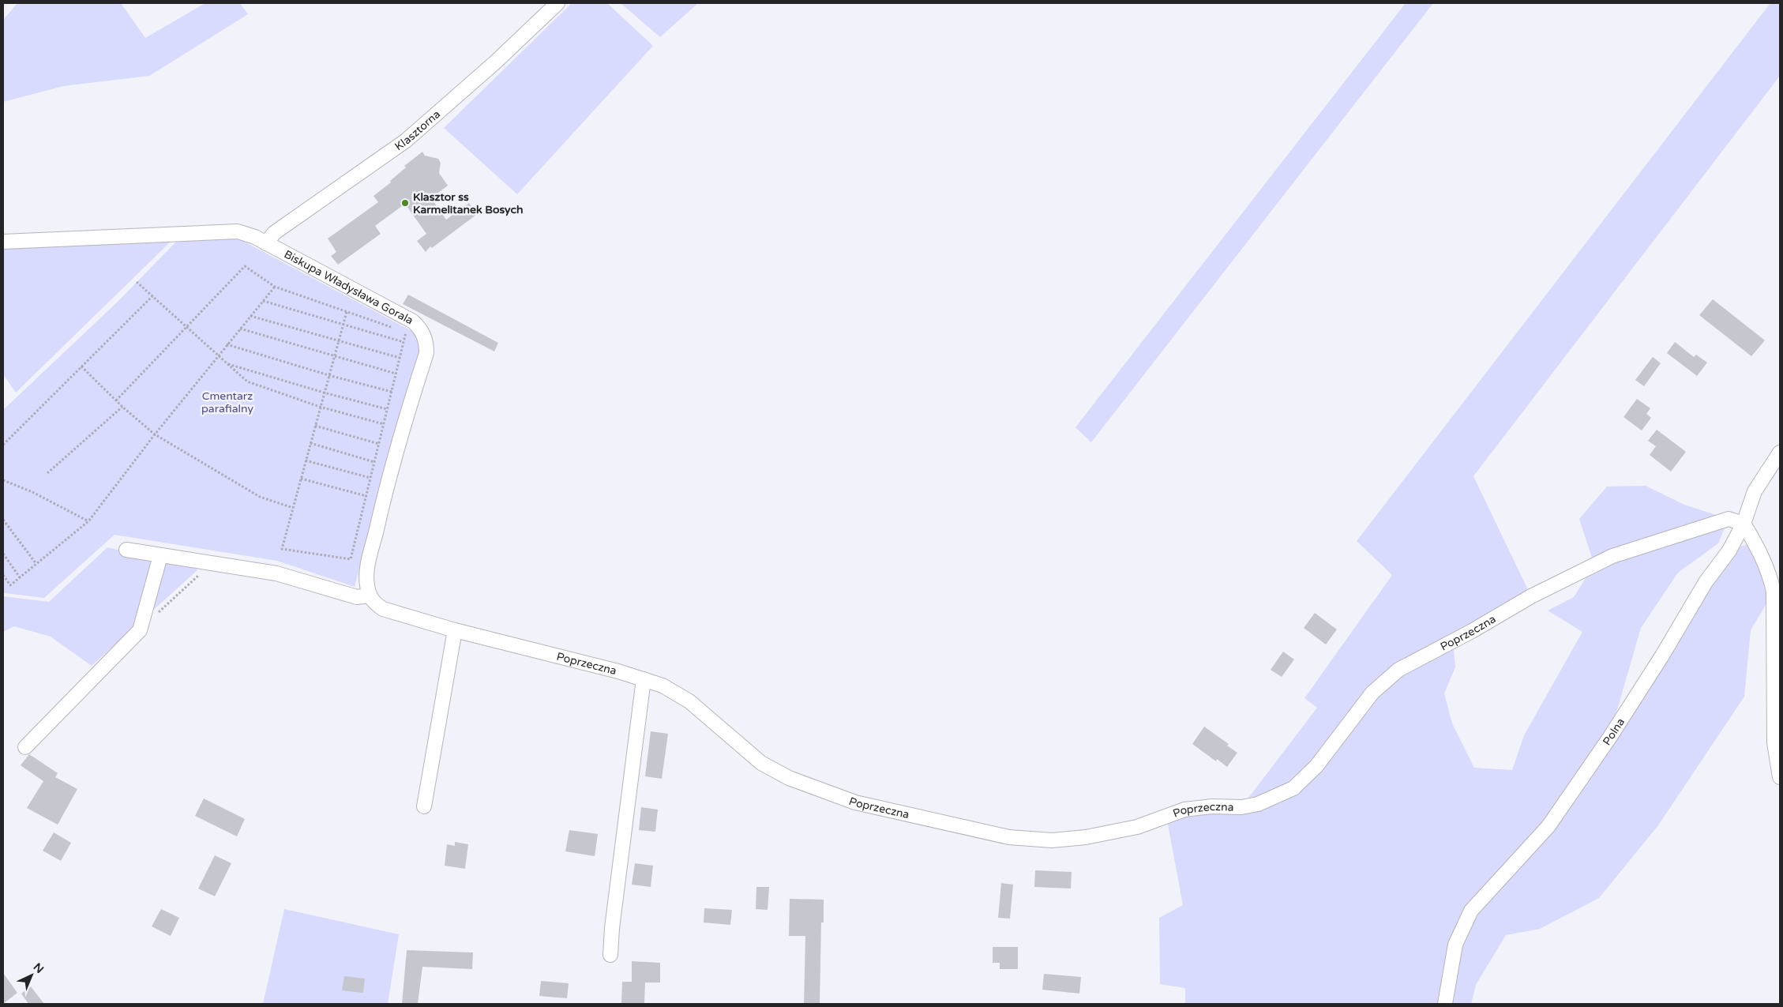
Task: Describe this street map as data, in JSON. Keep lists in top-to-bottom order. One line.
{"streets":{"street":["Klasztorna","Biskupa Władysława Gorala","Poprzeczna","Polna"]},"crossings":[["Klasztorna","Biskupa Władysława Gorala"],["Biskupa Władysława Gorala","Poprzeczna"],["Poprzeczna","Polna"]],"parks":["Cmentarz parafialny"],"places":["Klasztor ss Karmelitanek Bosych"],"north":"top right"}
